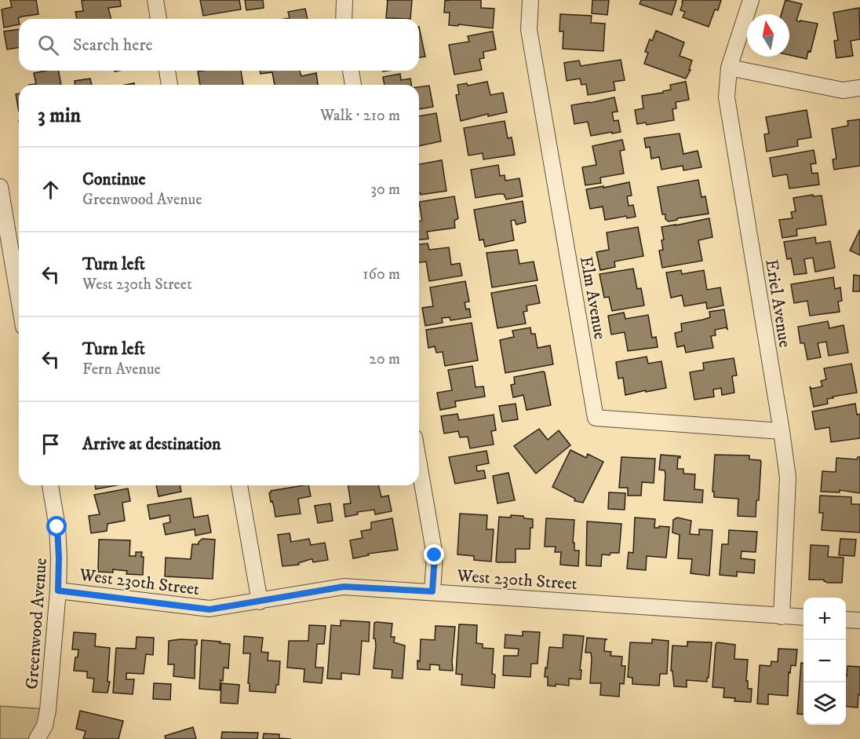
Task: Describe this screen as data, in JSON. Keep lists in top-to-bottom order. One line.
{"streets":{"street":["Elm Avenue","Eriel Avenue","West 230th Street","Greenwood Avenue"]},"crossings":[["Elm Avenue","Eriel Avenue"],["Eriel Avenue","West 230th Street"],["West 230th Street","Greenwood Avenue"]],"north":"top","page":{"search":"Search here","heading":["3 min","Walk · 210 m"],"list":[["Continue","Greenwood Avenue","30 m"],["Turn left","West 230th Street","160 m"],["Turn left","Fern Avenue","20 m"],"Arrive at destination"],"map_buttons":["+","−"]}}
